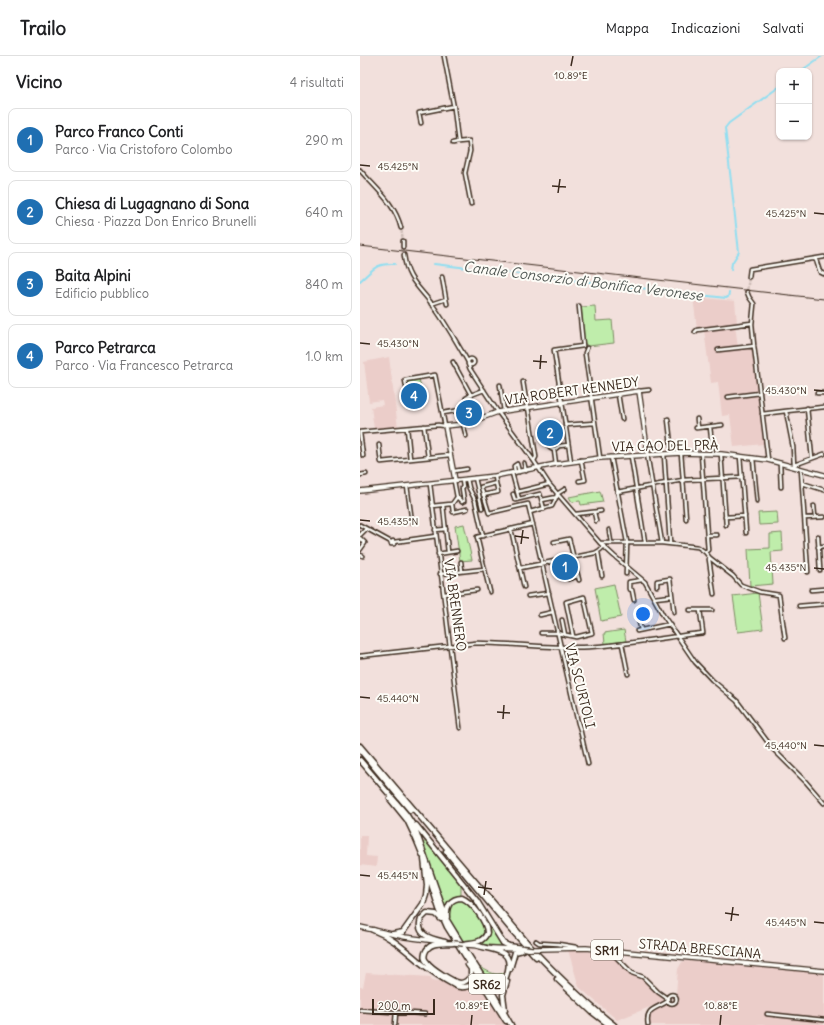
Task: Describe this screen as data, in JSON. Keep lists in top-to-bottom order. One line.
{"streets":{"highway":["SR62"],"main road":["VIA ROBERT KENNEDY","VIA CAO DEL PRÀ","STRADA BRESCIANA","SR11"],"street":["VIA BRENNERO","VIA SCURTOLI"]},"crossings":[["VIA CAO DEL PRÀ","VIA BRENNERO"]],"water":["Canale Consorzio di Bonifica Veronese"],"scale_bar":"200 m","page":{"header":"Trailo","nav":["Mappa","Indicazioni","Salvati"],"heading":["Vicino","4 risultati"],"map_buttons":["+","−"],"list":[{"mark":"1","name":"Parco Franco Conti","note":"Parco · Via Cristoforo Colombo","value":"290 m"},{"mark":"2","name":"Chiesa di Lugagnano di Sona","note":"Chiesa · Piazza Don Enrico Brunelli","value":"640 m"},{"mark":"3","name":"Baita Alpini","note":"Edificio pubblico","value":"840 m"},{"mark":"4","name":"Parco Petrarca","note":"Parco · Via Francesco Petrarca","value":"1.0 km"}],"pins":["4","3","2","1"],"scale":"200 m"},"coordinates":["10.89°E","45.425°N","45.430°N","45.435°N","45.440°N","45.445°N","10.88°E"]}
